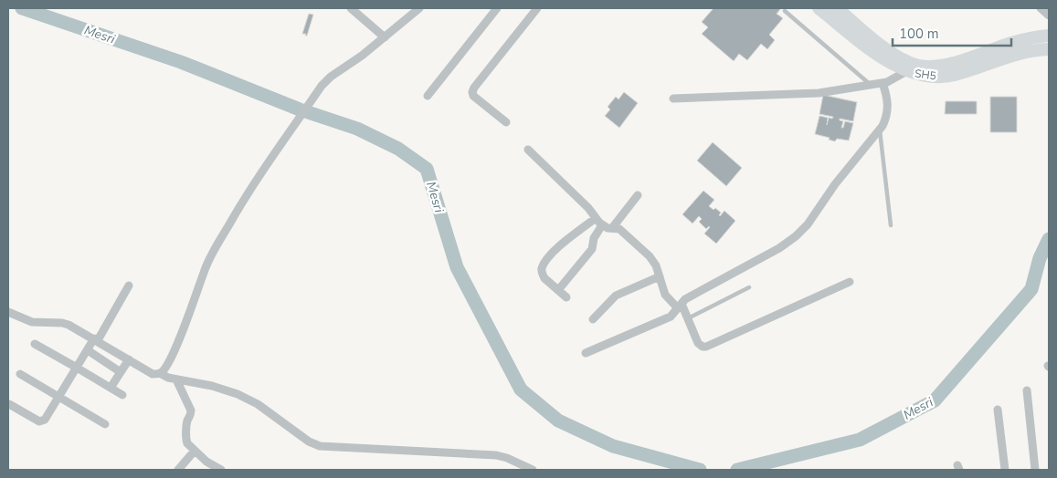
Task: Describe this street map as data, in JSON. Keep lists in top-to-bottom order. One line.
{"streets":{"main road":["SH5"]},"water":["Mesri"],"scale_bar":"100 m"}
